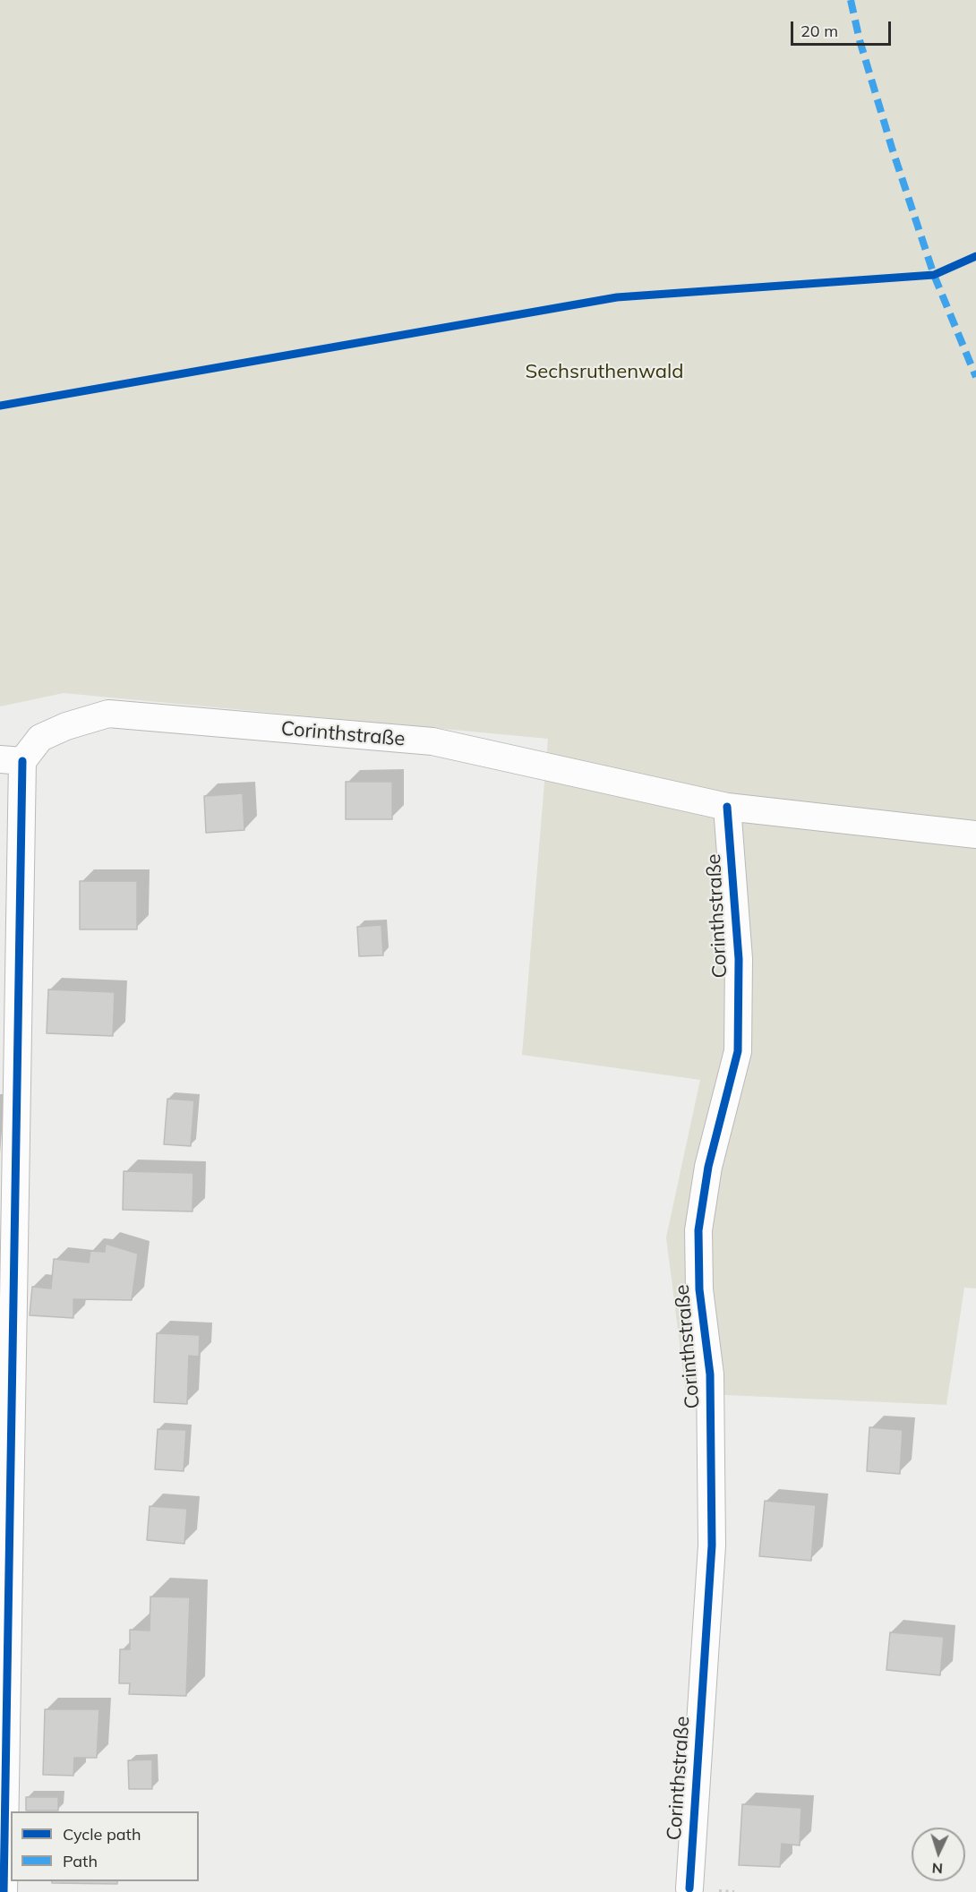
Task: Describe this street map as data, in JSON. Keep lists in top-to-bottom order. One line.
{"streets":{"street":["Corinthstraße"]},"parks":["Sechsruthenwald"],"legend":["Cycle path","Path"],"scale_bar":"20 m","north":"bottom"}
